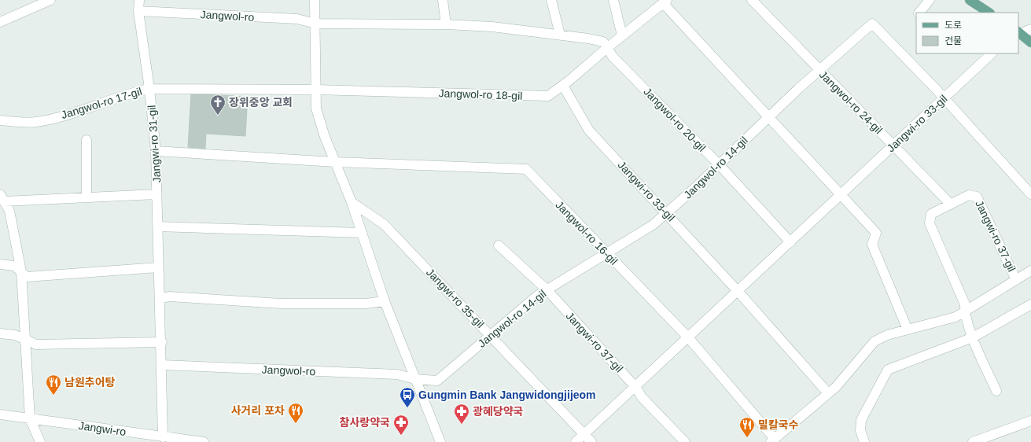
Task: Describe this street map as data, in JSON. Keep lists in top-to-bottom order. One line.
{"streets":{"street":["Jangwol-ro","Jangwol-ro 18-gil","Jangwol-ro 24-gil","Jangwol-ro 17-gil","Jangwol-ro 20-gil","Jangwi-ro 33-gil","Jangwi-ro 31-gil","Jangwol-ro 14-gil","Jangwol-ro 16-gil","Jangwi-ro 37-gil","Jangwi-ro 35-gil","Jangwi-ro"]},"crossings":[["Jangwol-ro","Jangwol-ro 20-gil"],["Jangwol-ro","Jangwi-ro 31-gil"],["Jangwol-ro","Jangwol-ro 14-gil"],["Jangwol-ro 18-gil","Jangwol-ro 17-gil"],["Jangwol-ro 18-gil","Jangwol-ro 20-gil"],["Jangwol-ro 18-gil","Jangwi-ro 33-gil"],["Jangwol-ro 24-gil","Jangwi-ro 33-gil"],["Jangwol-ro 24-gil","Jangwol-ro 14-gil"],["Jangwol-ro 24-gil","Jangwi-ro 37-gil"],["Jangwol-ro 17-gil","Jangwi-ro 31-gil"],["Jangwol-ro 20-gil","Jangwi-ro 33-gil"],["Jangwol-ro 20-gil","Jangwol-ro 14-gil"],["Jangwi-ro 33-gil","Jangwol-ro 14-gil"],["Jangwi-ro 33-gil","Jangwol-ro 16-gil"],["Jangwi-ro 33-gil","Jangwi-ro 37-gil"],["Jangwi-ro 33-gil","Jangwi-ro 35-gil"],["Jangwi-ro 31-gil","Jangwi-ro"],["Jangwol-ro 14-gil","Jangwol-ro 16-gil"],["Jangwol-ro 14-gil","Jangwi-ro 37-gil"],["Jangwol-ro 14-gil","Jangwi-ro 35-gil"],["Jangwol-ro 16-gil","Jangwi-ro 37-gil"]],"places":{"church":["장위중앙 교회"],"restaurant":["남원추어탕","사거리 포차","밀칼국수"],"bus stop":["Gungmin Bank Jangwidongjijeom"],"pharmacy":["광혜당약국","참사랑약국"]},"legend":["도로","건물"]}
